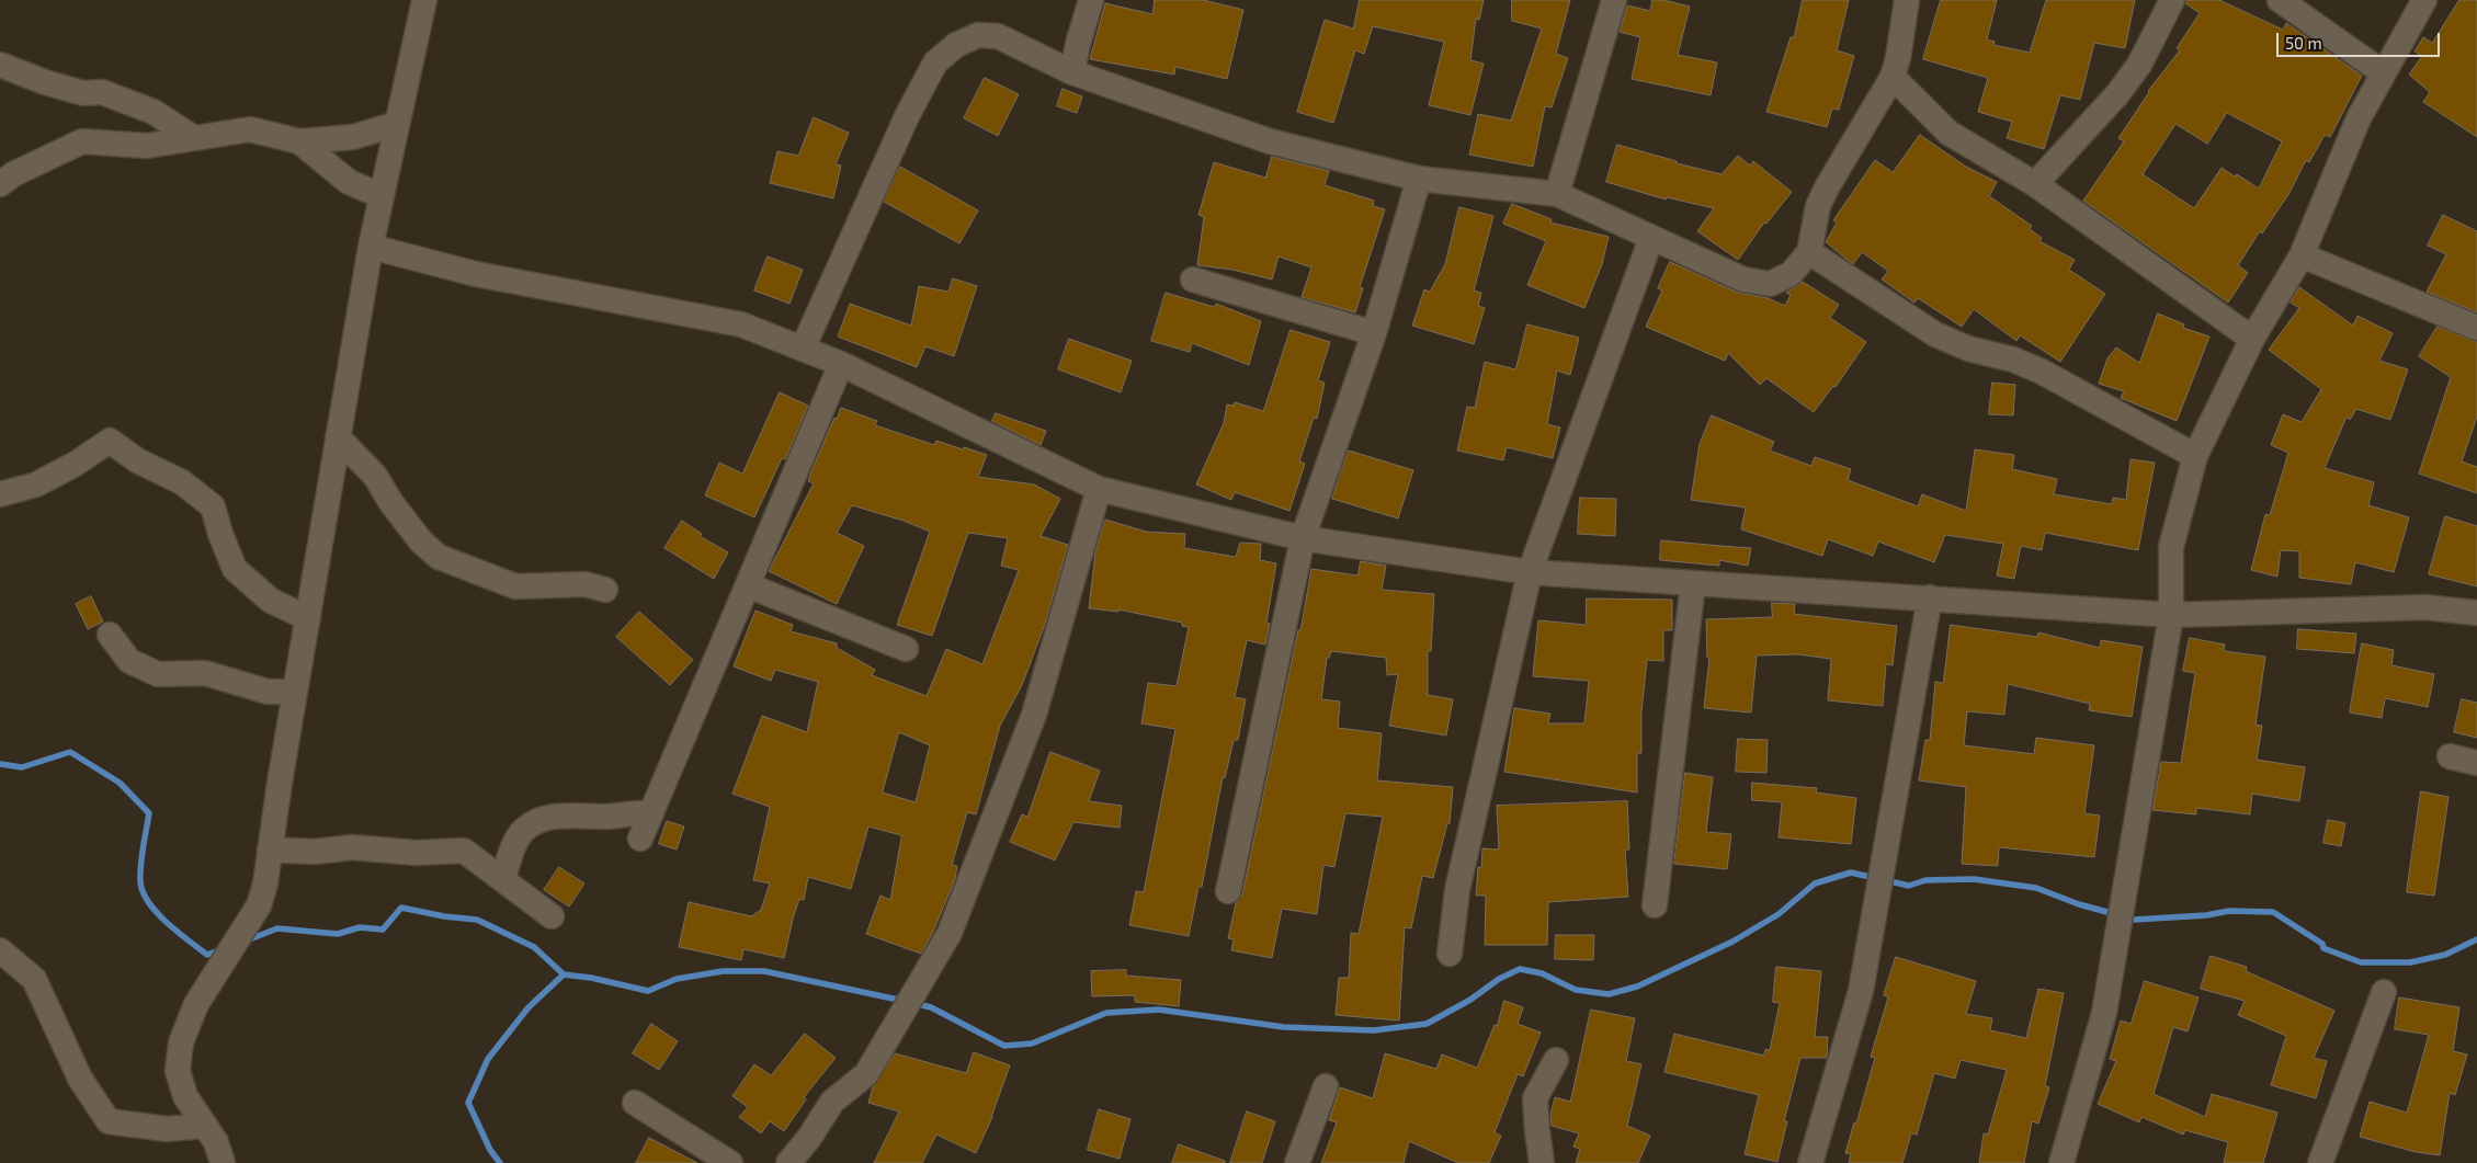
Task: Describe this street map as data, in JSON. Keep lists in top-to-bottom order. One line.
{"scale_bar":"50 m"}
